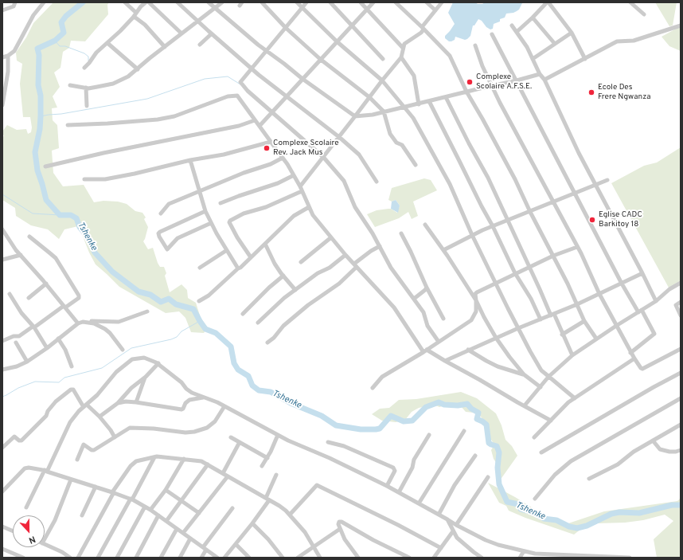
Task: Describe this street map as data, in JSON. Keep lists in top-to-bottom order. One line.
{"water":["Tshenke"],"places":["Complexe Scolaire A.F.S.E.","Ecole Des Frere Ngwanza","Complexe Scolaire Rev. Jack Mus","Eglise CADC Barkitoy 18"],"north":"bottom"}
